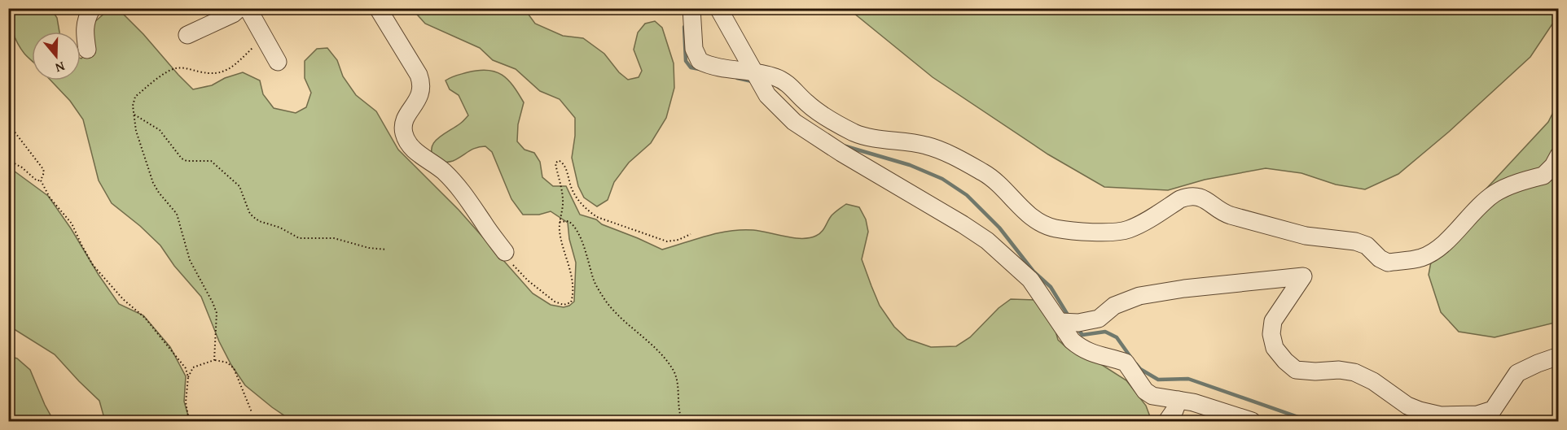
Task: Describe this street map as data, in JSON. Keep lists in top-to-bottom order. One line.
{"north":"bottom"}
